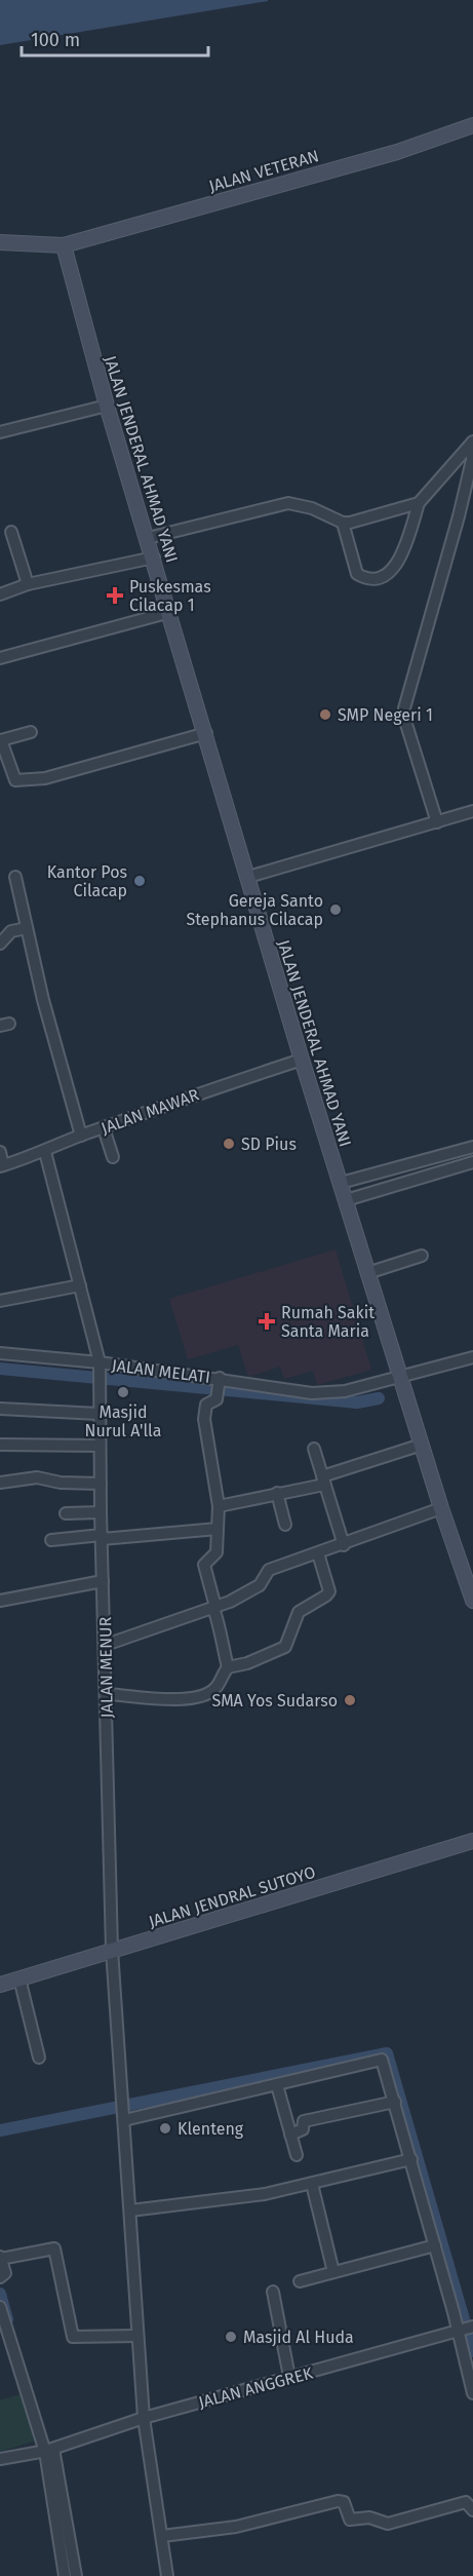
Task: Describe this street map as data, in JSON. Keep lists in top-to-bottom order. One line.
{"streets":{"main road":["JALAN VETERAN","JALAN JENDERAL AHMAD YANI","JALAN JENDRAL SUTOYO"],"street":["JALAN MAWAR","JALAN MELATI","JALAN MENUR","JALAN ANGGREK"]},"crossings":[["JALAN VETERAN","JALAN JENDERAL AHMAD YANI"],["JALAN JENDERAL AHMAD YANI","JALAN MAWAR"],["JALAN JENDERAL AHMAD YANI","JALAN MELATI"],["JALAN MAWAR","JALAN MELATI"],["JALAN MELATI","JALAN MENUR"],["JALAN MENUR","JALAN JENDRAL SUTOYO"],["JALAN MENUR","JALAN ANGGREK"]],"places":{"health":["Puskesmas Cilacap 1","Rumah Sakit Santa Maria"],"other":["SMP Negeri 1","Kantor Pos Cilacap","Gereja Santo Stephanus Cilacap","SD Pius","Masjid Nurul A'lla","SMA Yos Sudarso","Klenteng","Masjid Al Huda"]},"scale_bar":"100 m"}
